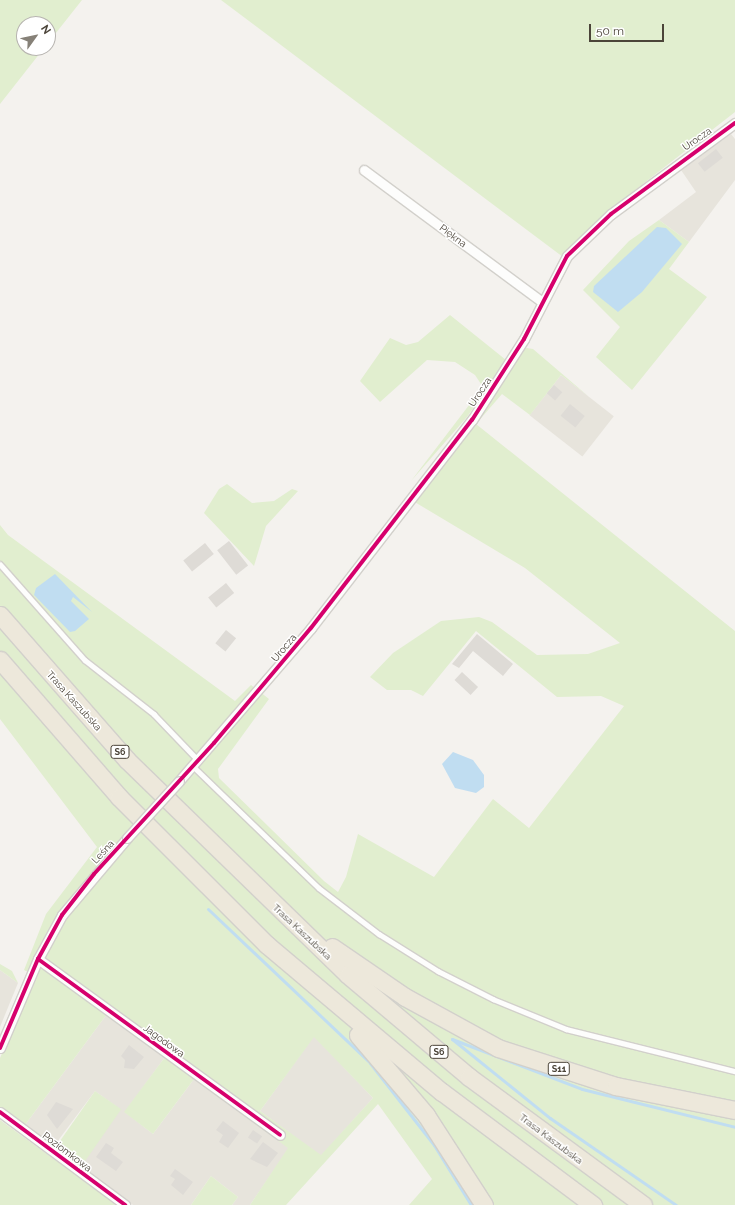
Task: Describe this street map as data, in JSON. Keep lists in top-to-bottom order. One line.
{"streets":{"highway":["Trasa Kaszubska","S6","S11"],"street":["Urocza","Piękna","Leśna","Jagodowa","Poziomkowa"]},"crossings":[["Urocza","Piękna"],["Urocza","Leśna"],["Trasa Kaszubska","S11"],["Leśna","Jagodowa"]],"scale_bar":"50 m","north":"top right"}
